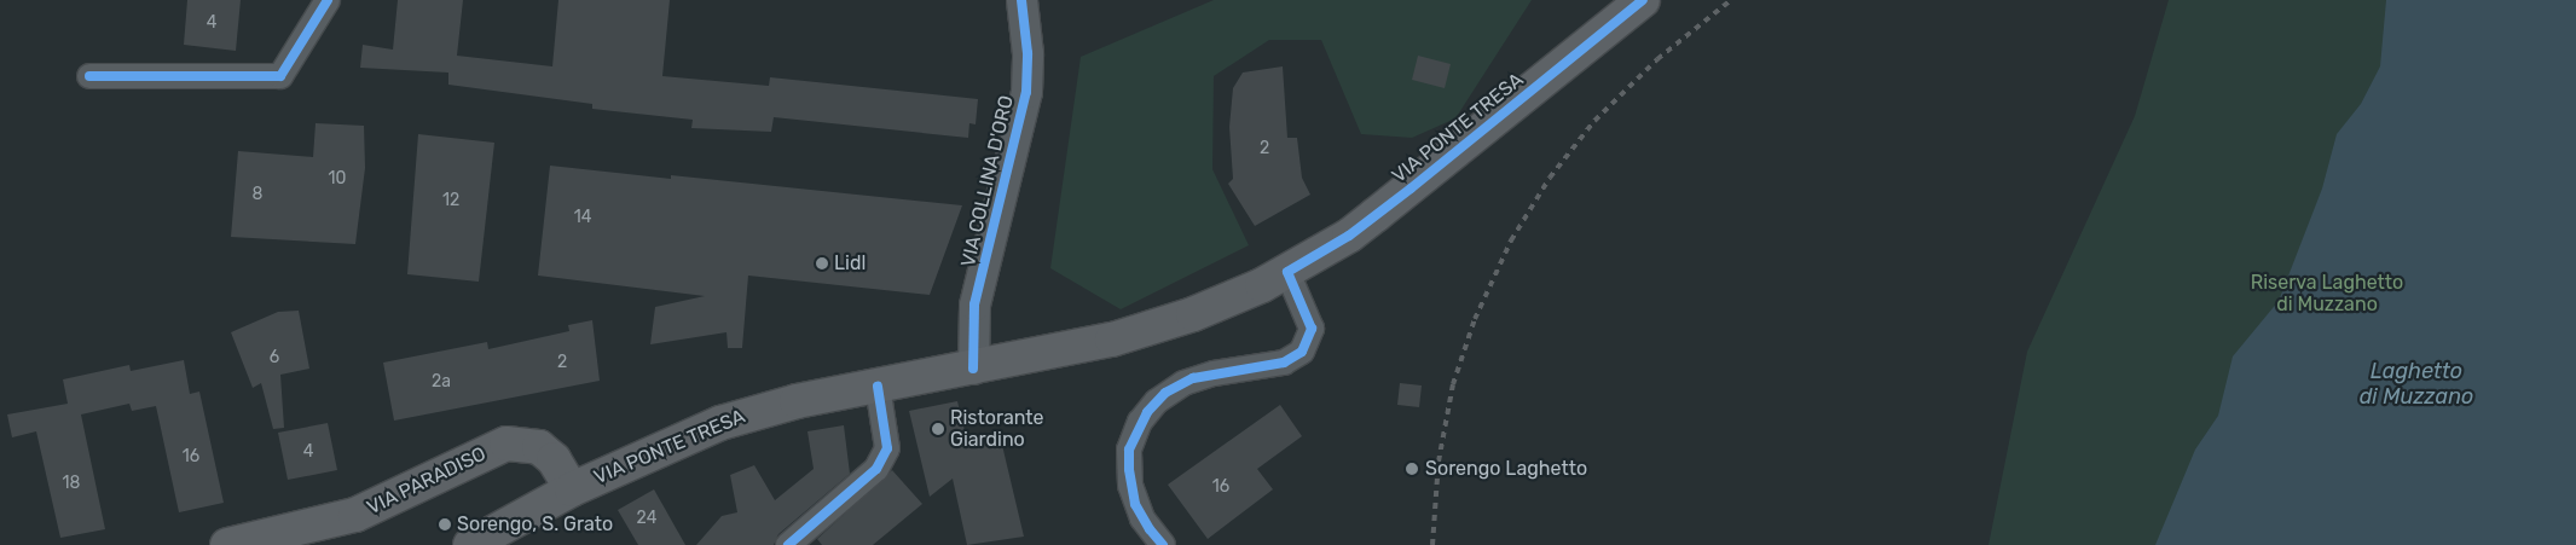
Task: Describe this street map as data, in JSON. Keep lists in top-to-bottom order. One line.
{"streets":{"main road":["VIA PONTE TRESA","VIA PARADISO"],"street":["VIA COLLINA D'ORO"]},"crossings":[["VIA PONTE TRESA","VIA COLLINA D'ORO"],["VIA PONTE TRESA","VIA PARADISO"]],"water":["Laghetto di Muzzano"],"parks":["Riserva Laghetto di Muzzano"],"places":["Lidl","Ristorante Giardino","Sorengo Laghetto","Sorengo, S. Grato"],"house_numbers":["4","2","10","8","12","14","6","2","2a","4","16","18","16","24"]}
